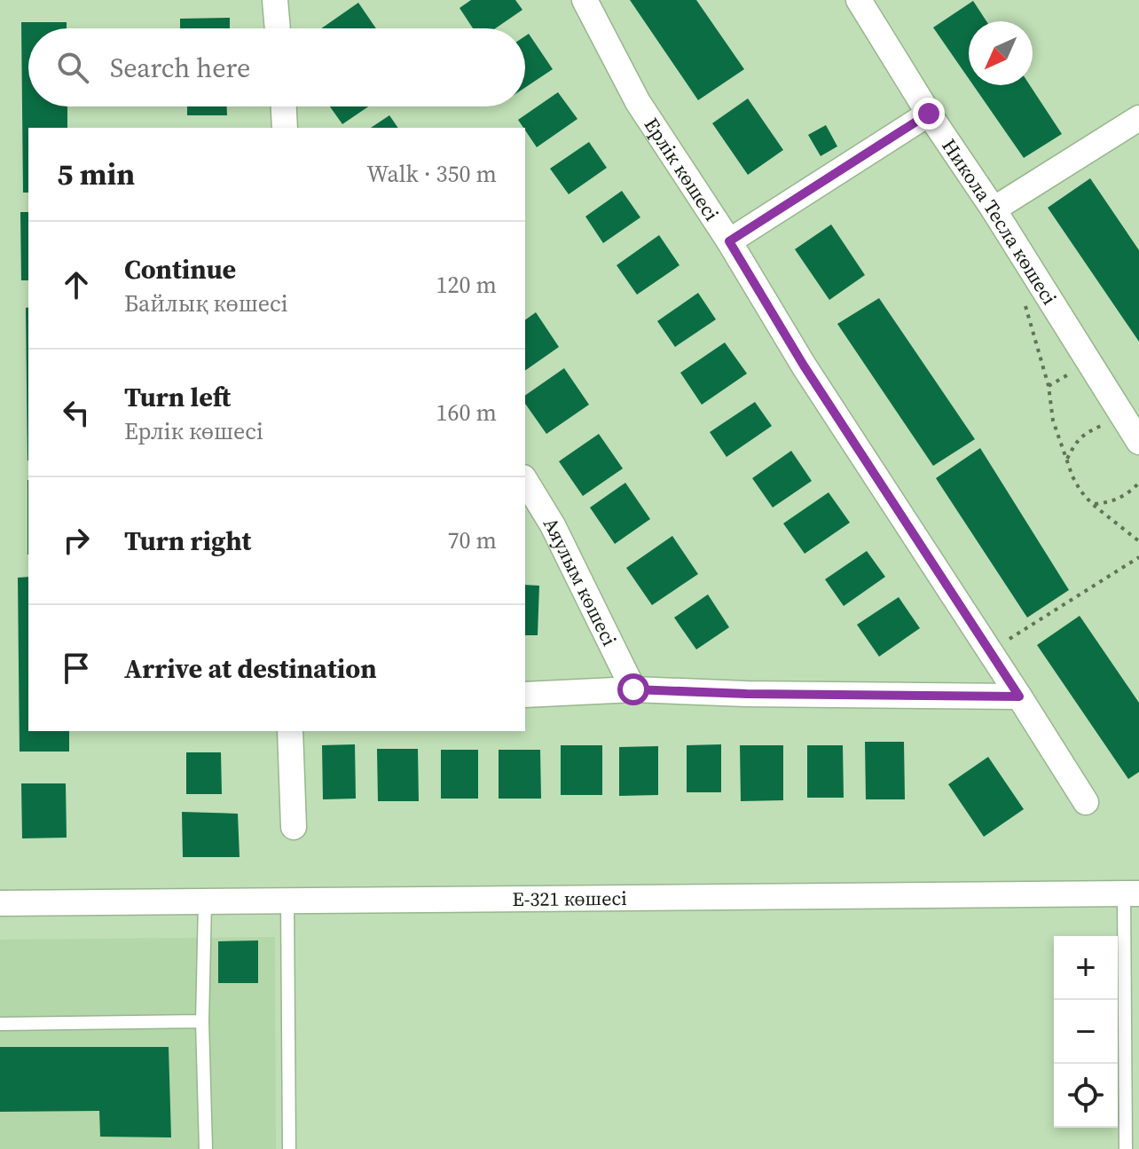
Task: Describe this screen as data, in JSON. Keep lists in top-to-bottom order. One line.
{"streets":{"street":["Ерлік көшесі","Никола Тесла көшесі","Аяулым көшесі","Е-321 көшесі"]},"north":"bottom left","page":{"search":"Search here","heading":["5 min","Walk · 350 m"],"list":[["Continue","Байлық көшесі","120 m"],["Turn left","Ерлік көшесі","160 m"],["Turn right","70 m"],"Arrive at destination"],"map_buttons":["+","−"]}}
